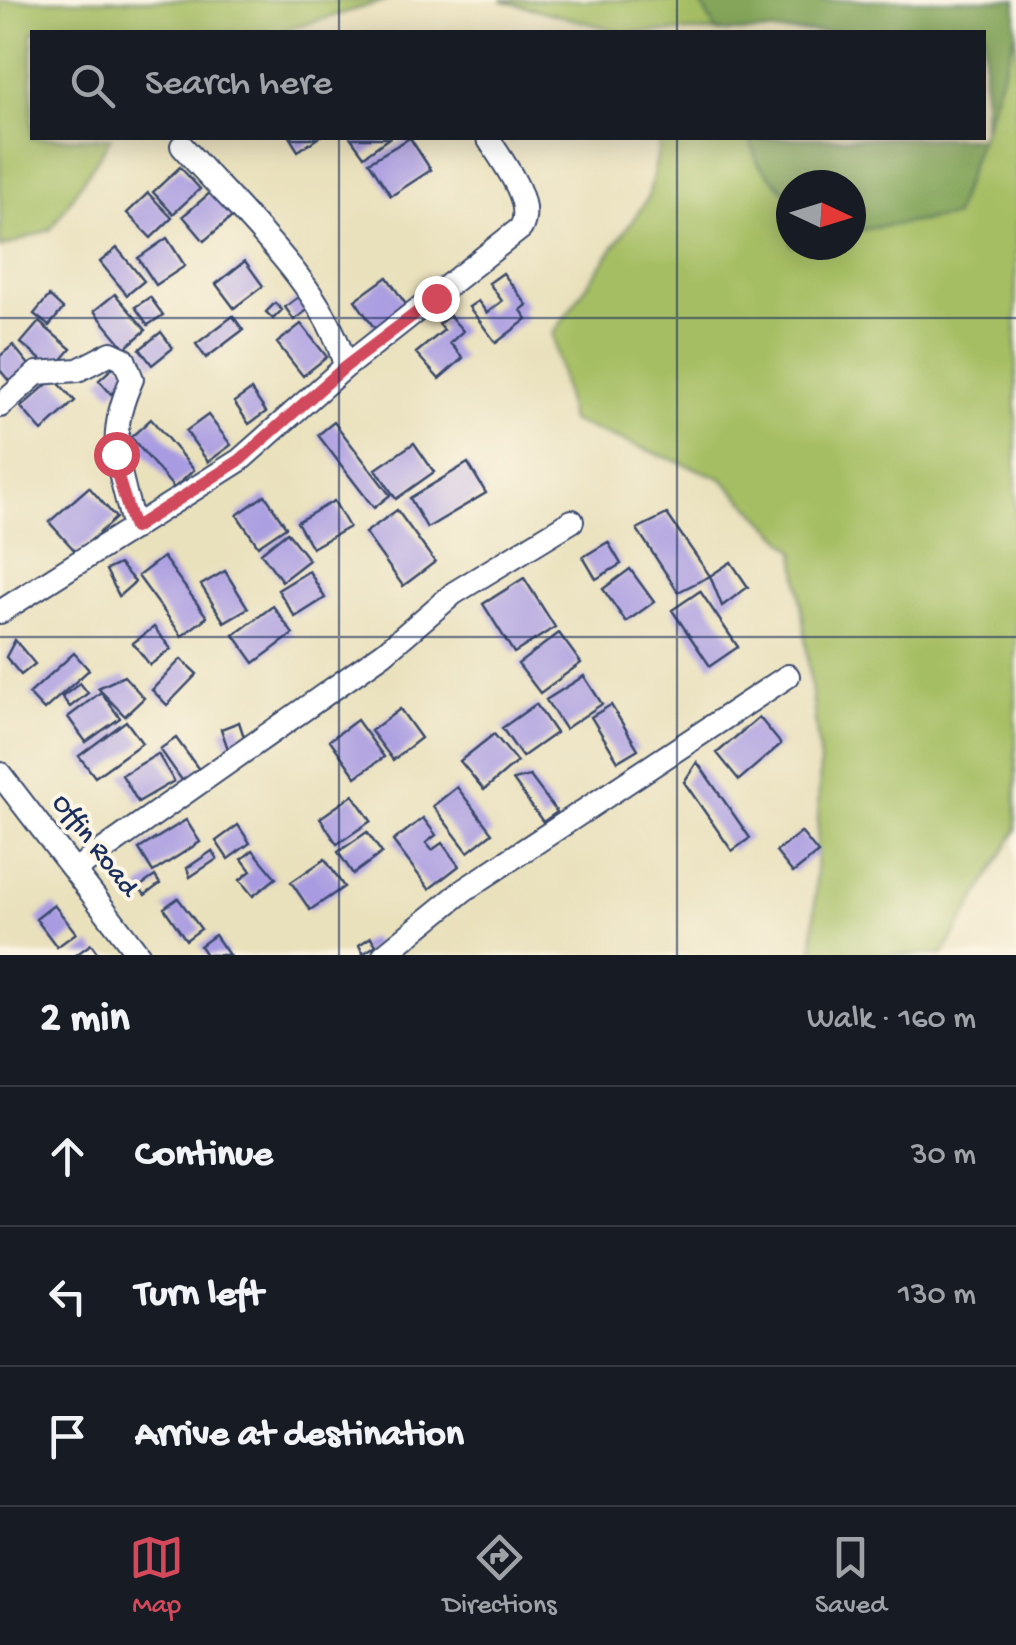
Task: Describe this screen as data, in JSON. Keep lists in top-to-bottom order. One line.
{"streets":{"street":["Offin Road"]},"north":"right","page":{"search":"Search here","heading":["2 min","Walk · 160 m"],"list":[["Continue","30 m"],["Turn left","130 m"],"Arrive at destination"],"nav":["Map","Directions","Saved"]}}
